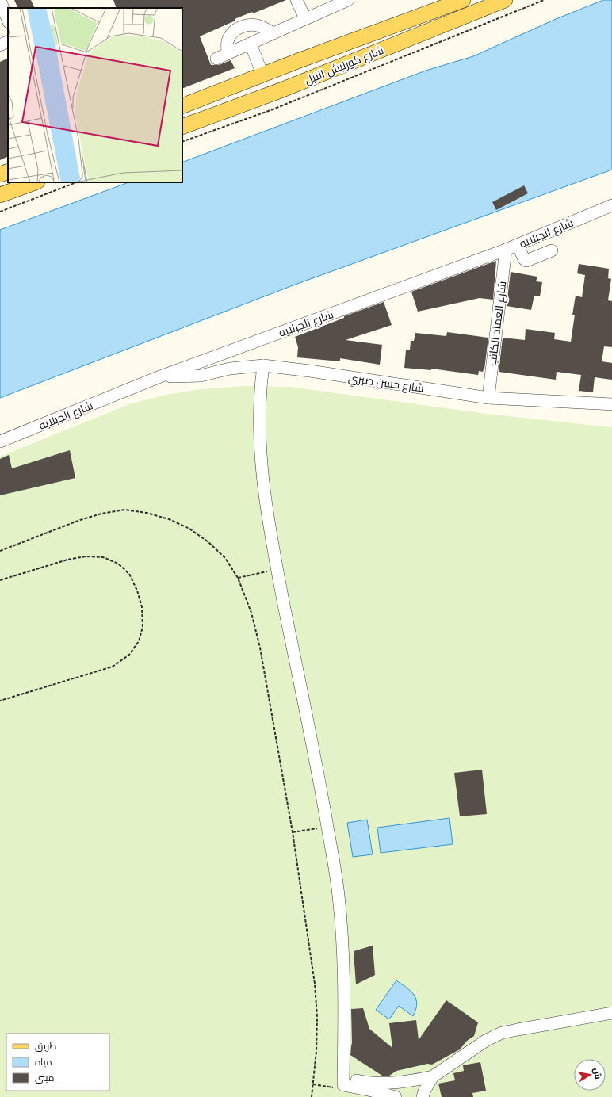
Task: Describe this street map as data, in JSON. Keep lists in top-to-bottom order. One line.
{"streets":{"main road":["شارع كورنيش النيل"],"street":["شارع الجبلايه","شارع العماد الكاتب","شارع حسن صبري"]},"crossings":[["شارع الجبلايه","شارع العماد الكاتب"],["شارع الجبلايه","شارع حسن صبري"],["شارع العماد الكاتب","شارع حسن صبري"]],"legend":["طريق","مياه","مبنى"],"north":"right"}
